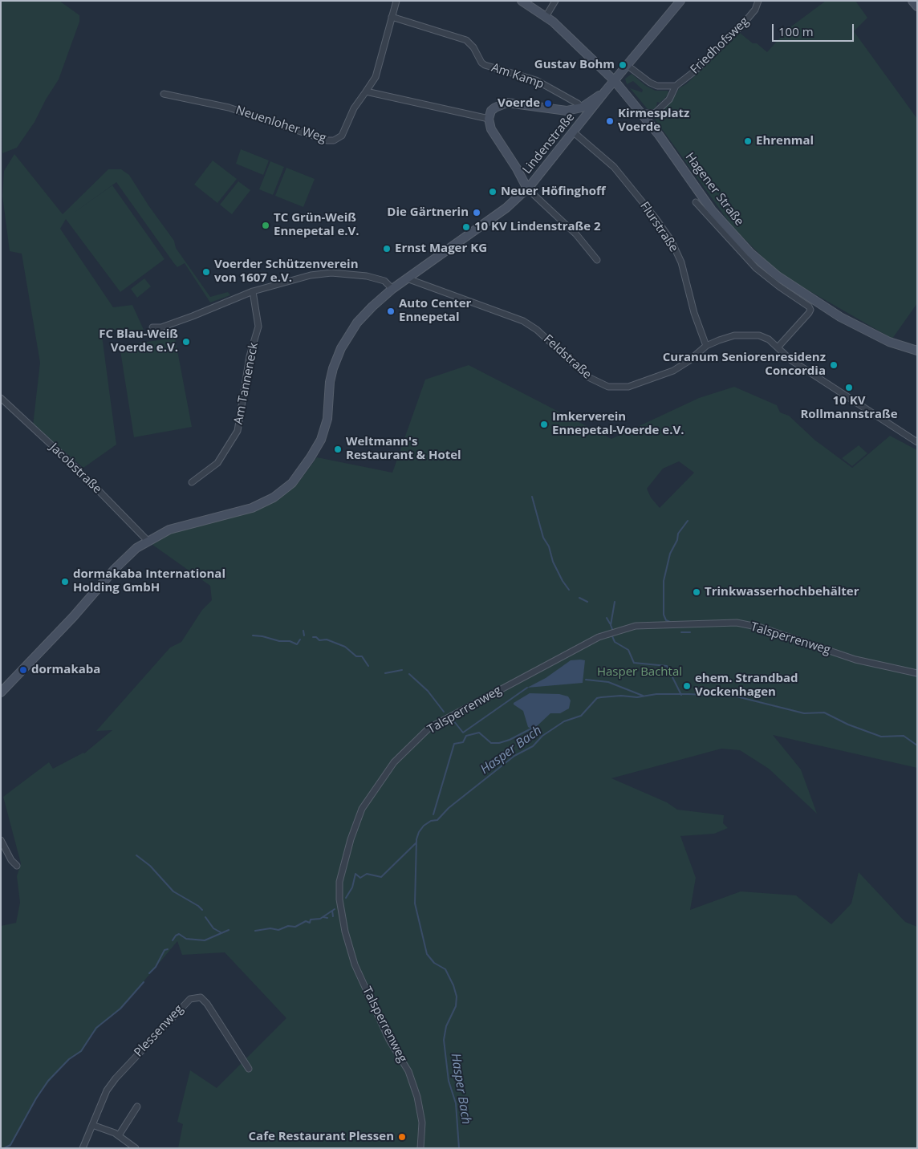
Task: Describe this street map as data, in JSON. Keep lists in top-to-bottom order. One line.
{"streets":{"main road":["Lindenstraße","Hagener Straße"],"street":["Friedhofsweg","Am Kamp","Neuenloher Weg","Flurstraße","Feldstraße","Am Tanneneck","Jacobstraße","Talsperrenweg","Plessenweg"]},"crossings":[["Friedhofsweg","Hagener Straße"],["Am Kamp","Neuenloher Weg"],["Am Kamp","Lindenstraße"],["Lindenstraße","Hagener Straße"],["Lindenstraße","Flurstraße"],["Lindenstraße","Feldstraße"],["Lindenstraße","Jacobstraße"],["Flurstraße","Feldstraße"]],"water":["Hasper Bach"],"parks":["Hasper Bachtal"],"places":["Gustav Bohm","Voerde","Kirmesplatz Voerde","Ehrenmal","Neuer Höfinghoff","Die Gärtnerin","TC Grün-Weiß Ennepetal e.V.","10 KV Lindenstraße 2","Ernst Mager KG","Voerder Schützenverein von 1607 e.V.","Auto Center Ennepetal","FC Blau-Weiß Voerde e.V.","Curanum Seniorenresidenz Concordia","10 KV Rollmannstraße","Imkerverein Ennepetal-Voerde e.V.","Weltmann's Restaurant & Hotel","dormakaba International Holding GmbH","Trinkwasserhochbehälter","dormakaba","ehem. Strandbad Vockenhagen","Cafe Restaurant Plessen"],"scale_bar":"100 m"}
